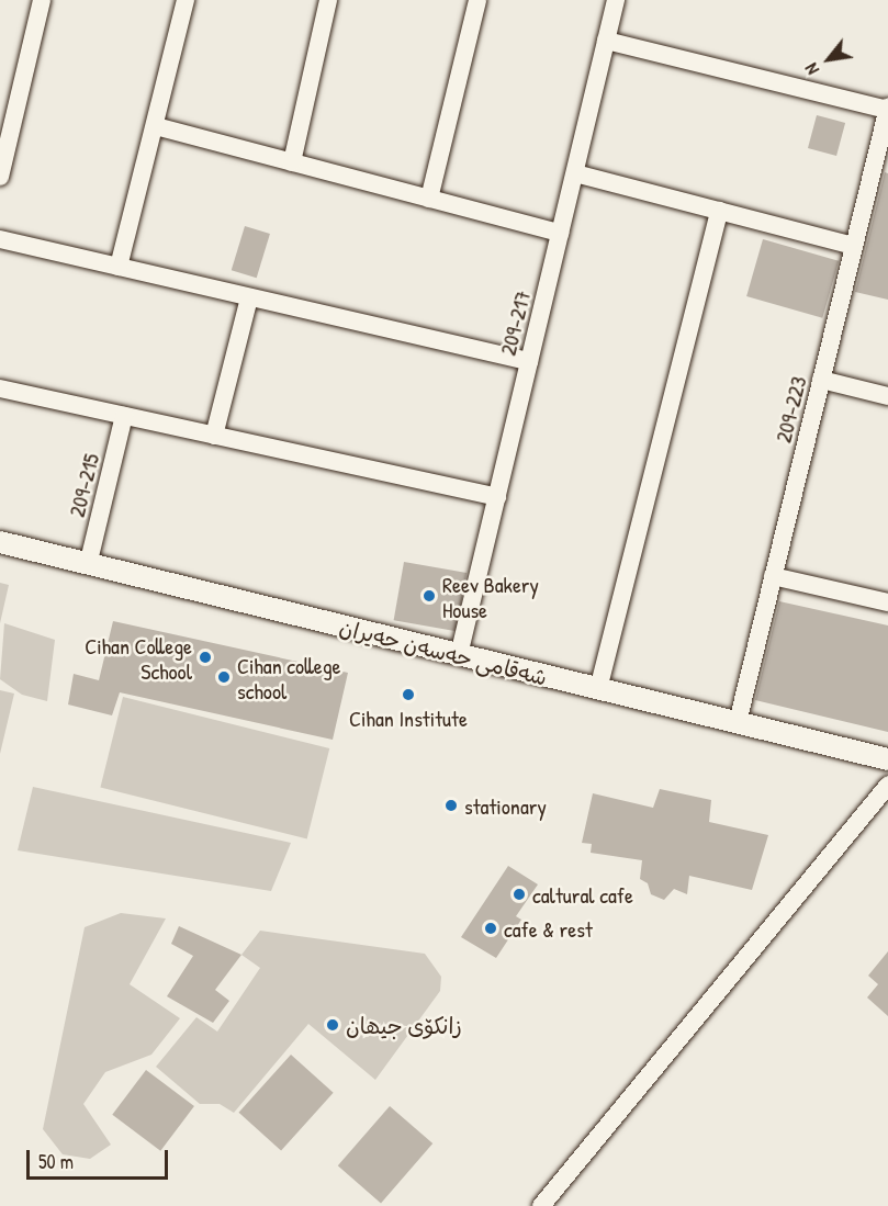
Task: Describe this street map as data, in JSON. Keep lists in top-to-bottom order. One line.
{"streets":{"street":["209-217","209-223","209-215","شەقامی حەسەن حەیران"]},"crossings":[["209-217","شەقامی حەسەن حەیران"],["209-223","شەقامی حەسەن حەیران"],["209-215","شەقامی حەسەن حەیران"]],"places":["Reev Bakery House","Cihan College School","Cihan college school","Cihan Institute","stationary","caltural cafe","cafe & rest","زانکۆی جیھان"],"scale_bar":"50 m","north":"bottom left"}
